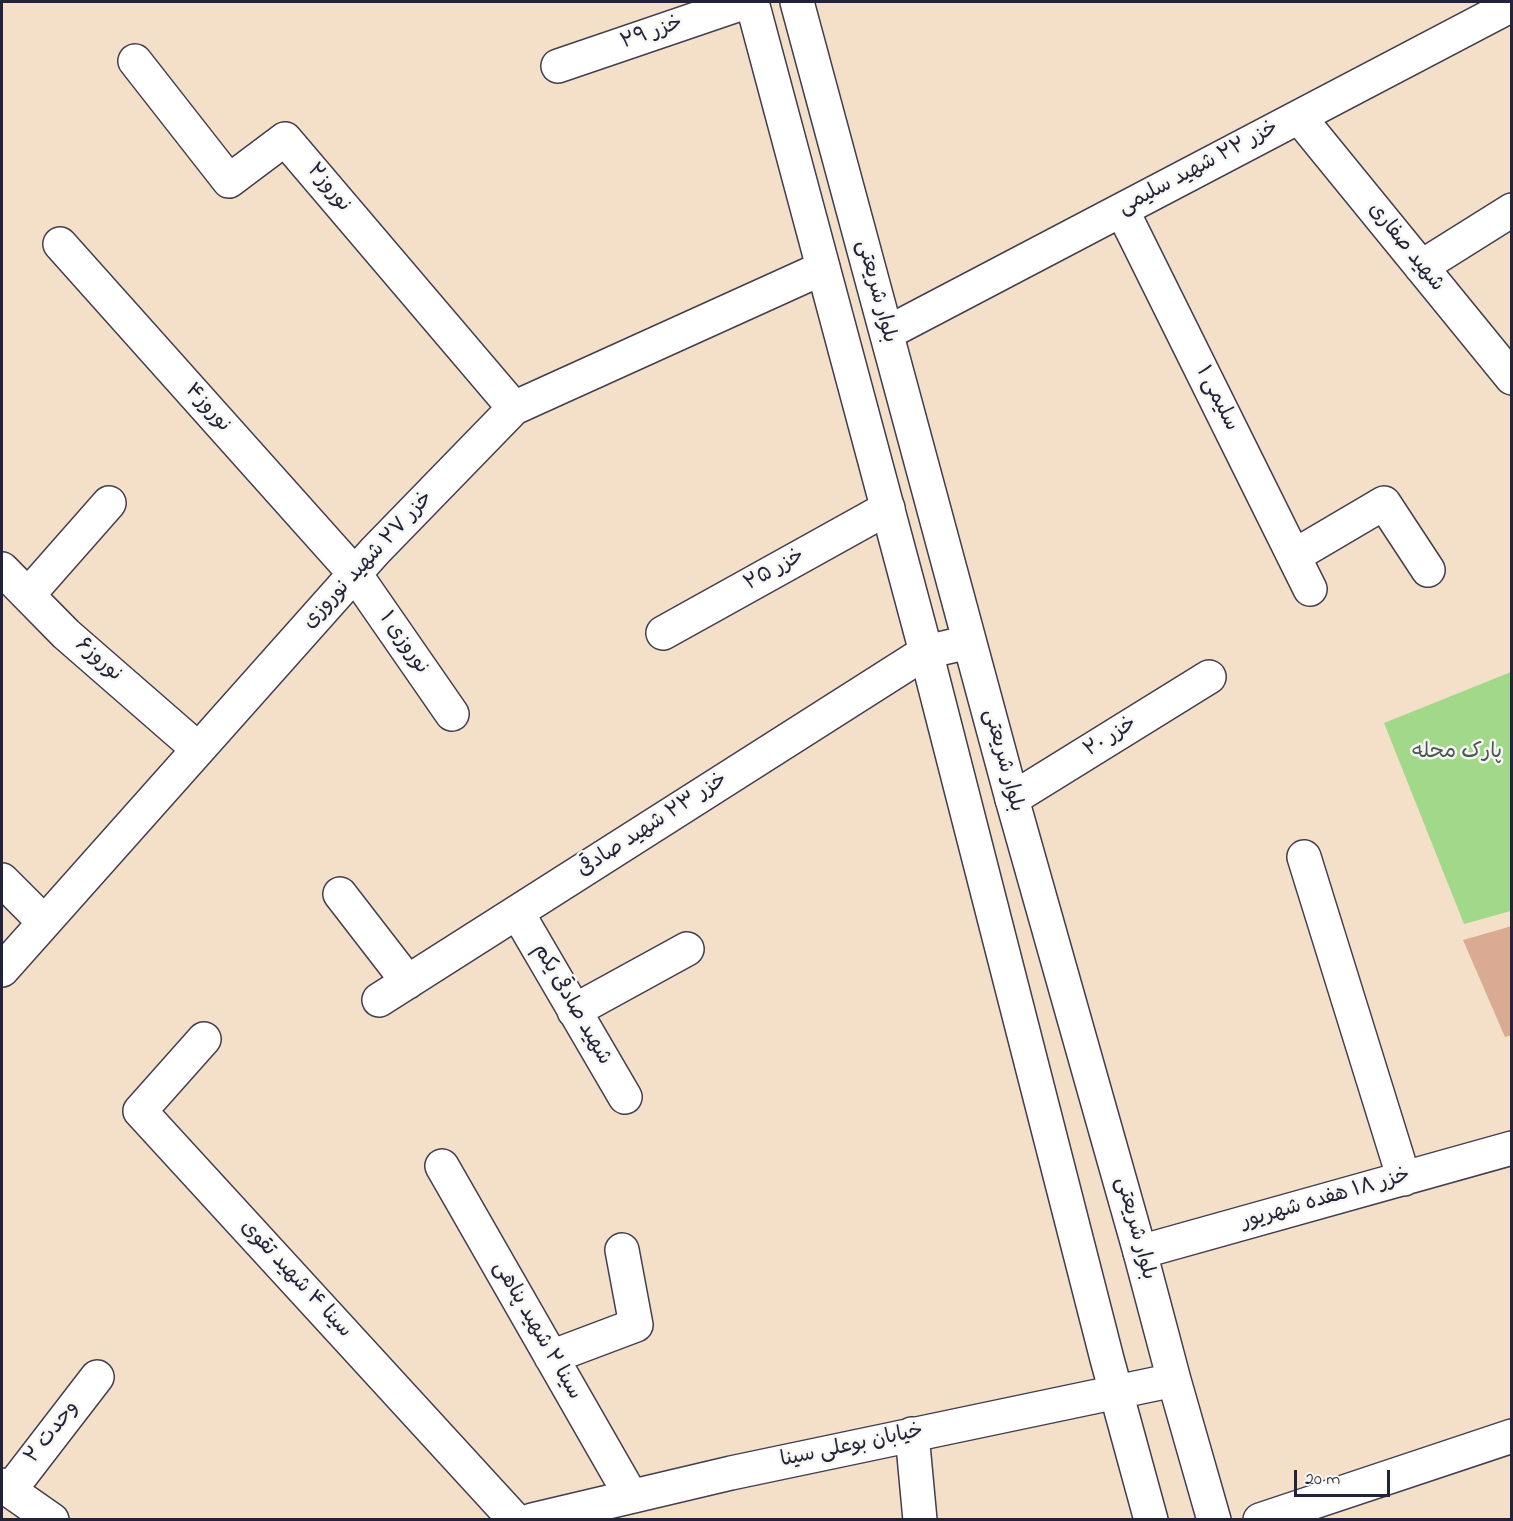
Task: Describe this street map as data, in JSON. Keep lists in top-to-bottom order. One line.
{"streets":{"street":["خزر ۲۹","خزر ۲۲ شهید سلیمی","نوروز۲","شهید صفاری","بلوار شریعتی","سلیمی ۱","نوروز۴","خزر ۲۷ شهید نوروزی","خزر ۲۵","نوروزی ۱","نوروز۶","خزر ۲۰","خزر ۲۳ شهید صادقی","شهید صادقی یکم","خزر ۱۸ هفده شهریور","سینا ۴ شهید تقوی","سینا ۲ شهید پناهی","وحدت ۲","خیابان بوعلی سینا"]},"crossings":[["خزر ۲۲ شهید سلیمی","شهید صفاری"],["خزر ۲۲ شهید سلیمی","بلوار شریعتی"],["خزر ۲۲ شهید سلیمی","سلیمی ۱"],["نوروز۲","خزر ۲۷ شهید نوروزی"],["بلوار شریعتی","خزر ۲۷ شهید نوروزی"],["بلوار شریعتی","خزر ۲۵"],["بلوار شریعتی","خزر ۲۰"],["بلوار شریعتی","خزر ۲۳ شهید صادقی"],["بلوار شریعتی","خزر ۱۸ هفده شهریور"],["بلوار شریعتی","خیابان بوعلی سینا"],["نوروز۴","خزر ۲۷ شهید نوروزی"],["نوروز۴","نوروزی ۱"],["خزر ۲۷ شهید نوروزی","نوروزی ۱"],["خزر ۲۷ شهید نوروزی","نوروز۶"],["خزر ۲۳ شهید صادقی","شهید صادقی یکم"],["سینا ۲ شهید پناهی","خیابان بوعلی سینا"]],"parks":["پارک محله"],"scale_bar":"20 m"}
